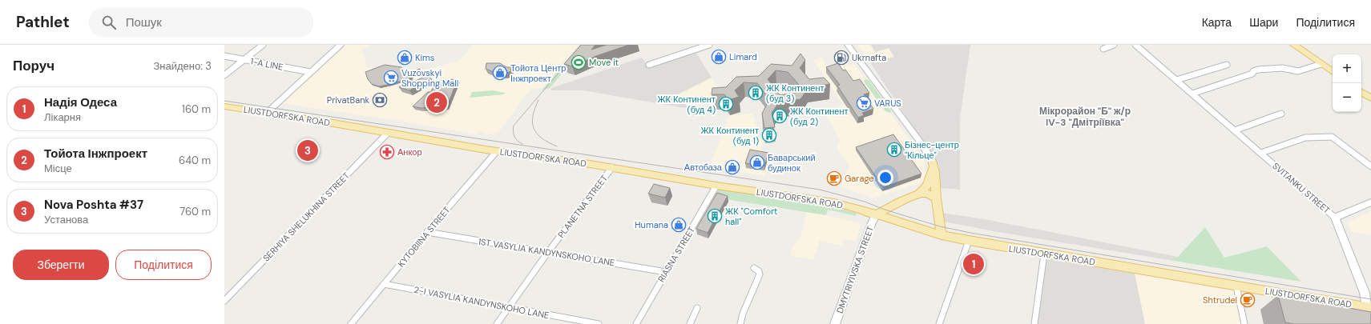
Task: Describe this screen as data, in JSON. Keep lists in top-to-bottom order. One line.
{"streets":{"main road":["LIUSTDORFSKA ROAD","SVITANKU STREET","DMYTRIYIVSKA STREET"],"street":["1-A LINE","PLANETNA STREET","SERHIYA SHELUKHINA STREET","KYTOBIINA STREET","1ST VASYLIA KANDYNSKOHO LANE","RIASNA STREET","2-I VASYLIA KANDYNSKOHO LANE"]},"crossings":[["LIUSTDORFSKA ROAD","SVITANKU STREET"],["LIUSTDORFSKA ROAD","PLANETNA STREET"],["LIUSTDORFSKA ROAD","SERHIYA SHELUKHINA STREET"],["LIUSTDORFSKA ROAD","KYTOBIINA STREET"],["LIUSTDORFSKA ROAD","RIASNA STREET"],["LIUSTDORFSKA ROAD","DMYTRIYIVSKA STREET"],["PLANETNA STREET","1ST VASYLIA KANDYNSKOHO LANE"],["PLANETNA STREET","2-I VASYLIA KANDYNSKOHO LANE"],["KYTOBIINA STREET","1ST VASYLIA KANDYNSKOHO LANE"],["KYTOBIINA STREET","2-I VASYLIA KANDYNSKOHO LANE"],["1ST VASYLIA KANDYNSKOHO LANE","RIASNA STREET"]],"districts":["Мікрорайон \"Б\" ж/р IV-3 \"Дмітріївка\""],"places":{"shop":["Limard","Kims","Тойота Центр Інжпроект","Баварський будинок","Автобаза","Humana"],"fuel station":["Ukrnafta"],"sports":["Move it"],"supermarket":["Vuzovskyi Shopping Mall","VARUS"],"building":["ЖК Континент (буд 3)","ЖК Континент (буд 4)","ЖК Континент (буд 2)","ЖК Континент (буд 1)","Бізнес-центр \"Кільце\"","ЖК \"Comfort hall\""],"bank":["PrivatBank"],"pharmacy":["Анкор"],"cafe":["Garage","Shtrudel"]},"page":{"header":"Pathlet","search":"Пошук","nav":["Карта","Шари","Поділитися"],"heading":["Поруч","Знайдено: 3"],"map_buttons":["+","−"],"list":[{"mark":"1","name":"Надія Одеса","note":"Лікарня","value":"160 m"},{"mark":"2","name":"Тойота Інжпроект","note":"Місце","value":"640 m"},{"mark":"3","name":"Nova Poshta #37","note":"Установа","value":"760 m"}],"pins":["2","3","1"],"buttons":["Зберегти","Поділитися"]}}
